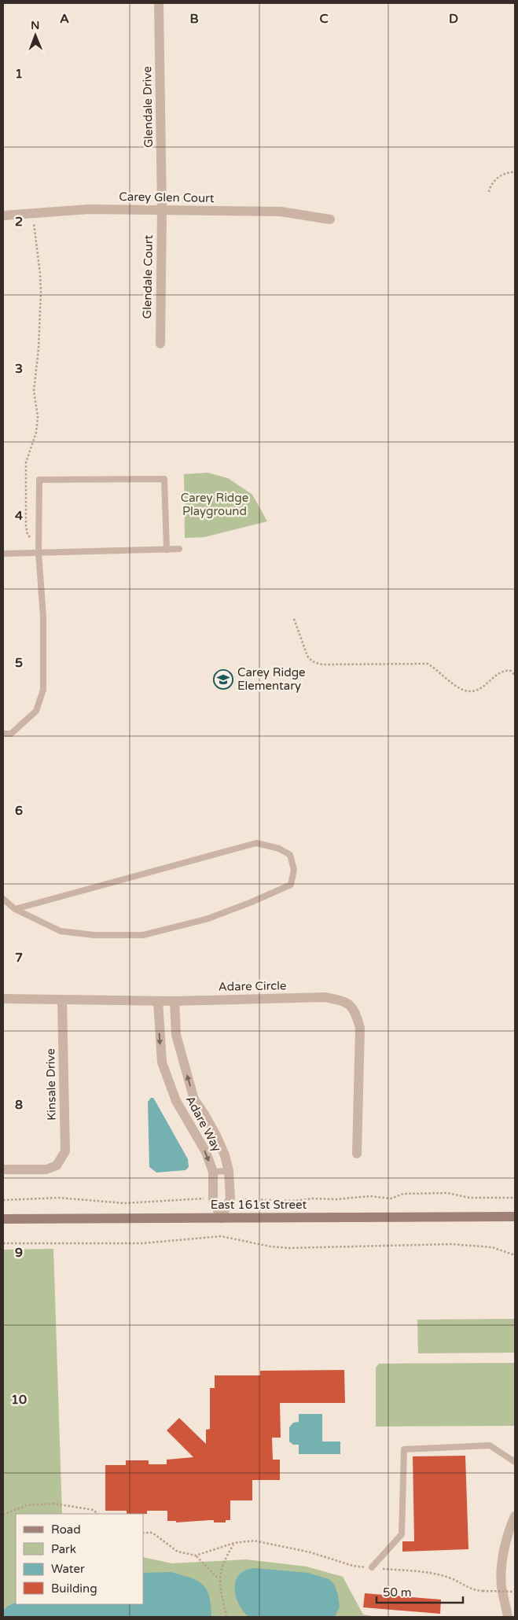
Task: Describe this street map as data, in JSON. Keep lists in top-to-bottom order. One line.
{"streets":{"street":["Glendale Drive","Carey Glen Court","Glendale Court","Adare Circle","Kinsale Drive","Adare Way","East 161st Street"]},"crossings":[["Glendale Drive","Carey Glen Court"],["Glendale Drive","Glendale Court"],["Carey Glen Court","Glendale Court"],["Adare Circle","Kinsale Drive"],["Adare Circle","Adare Way"],["Adare Way","East 161st Street"]],"parks":["Carey Ridge Playground"],"places":{"school or university":["Carey Ridge Elementary"]},"legend":["Road","Park","Water","Building"],"scale_bar":"50 m","north":"top","grid":{"columns":["A","B","C","D"],"rows":["1","2","3","4","5","6","7","8","9","10"]}}
